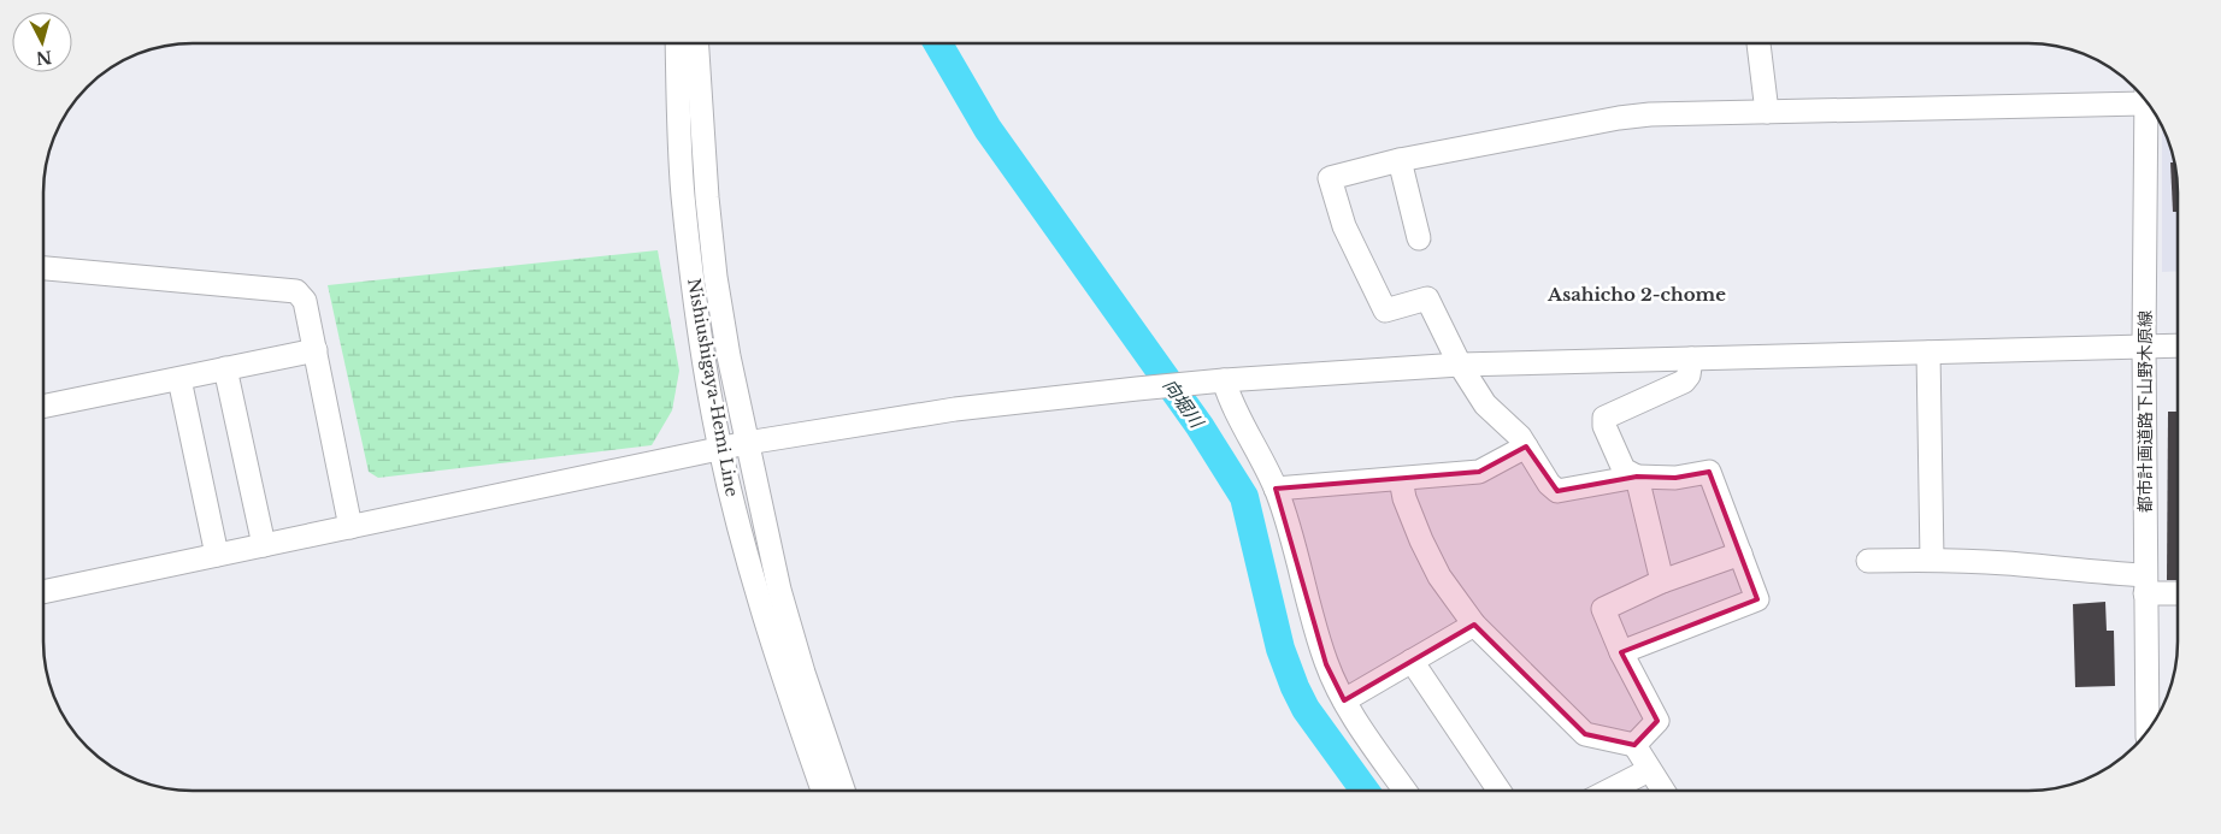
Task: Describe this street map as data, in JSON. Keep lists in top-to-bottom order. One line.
{"streets":{"street":["Nishiushigaya-Hemi Line","都市計画道路下山野木原線"]},"districts":["Asahicho 2-chome"],"water":["向堀川"],"north":"bottom"}
